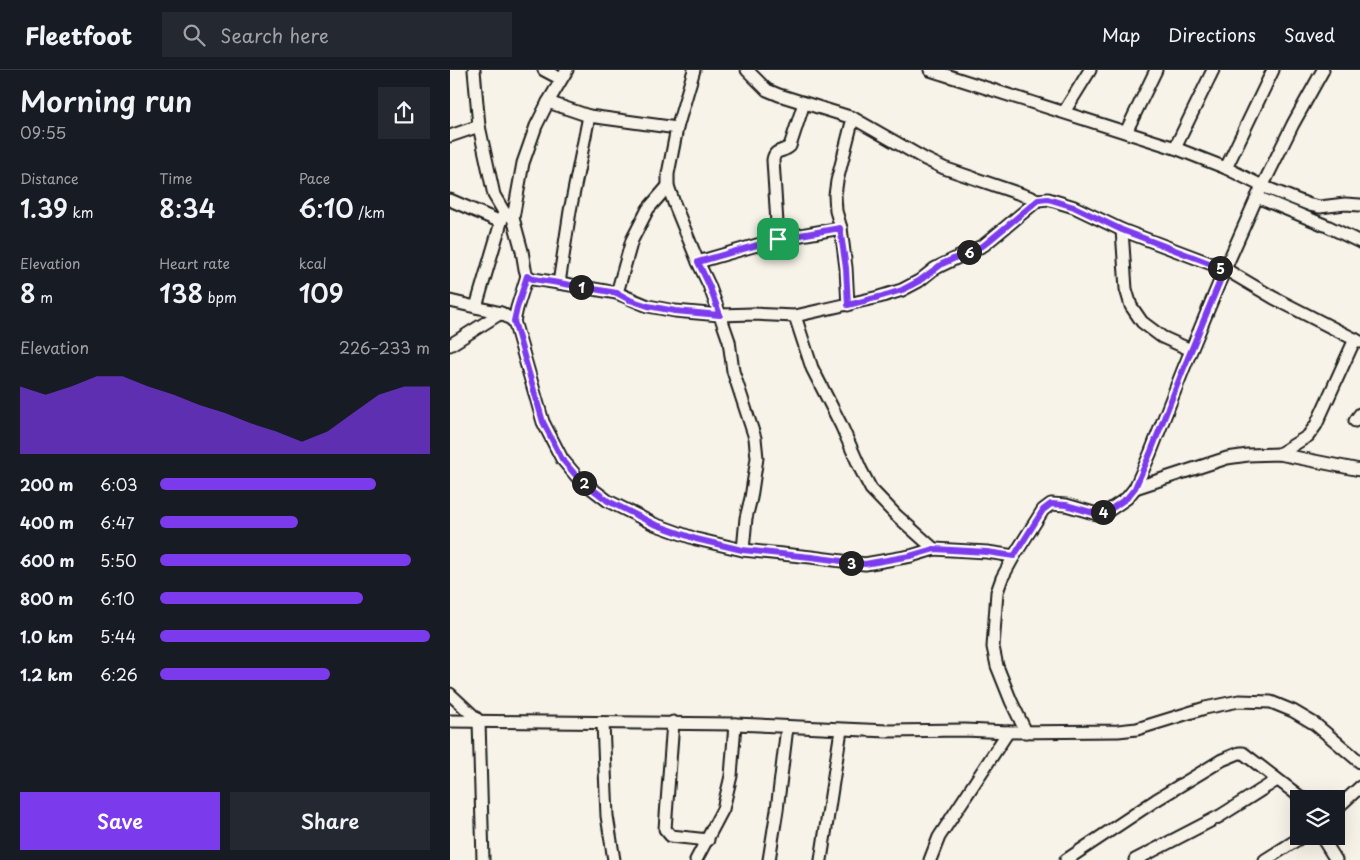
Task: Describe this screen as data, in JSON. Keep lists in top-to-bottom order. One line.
{"page":{"header":"Fleetfoot","search":"Search here","nav":["Map","Directions","Saved"],"heading":["Morning run","09:55"],"stats":[["Distance","1.39 km"],["Time","8:34"],["Pace","6:10 /km"],["Elevation","8 m"],["Heart rate","138 bpm"],["kcal","109"]],"pins":["6","5","1","2","4","3"],"chart":["Elevation","226–233 m"],"list":[{"name":"200 m","note":"6:03"},{"name":"400 m","note":"6:47"},{"name":"600 m","note":"5:50"},{"name":"800 m","note":"6:10"},{"name":"1.0 km","note":"5:44"},{"name":"1.2 km","note":"6:26"}],"buttons":["Save","Share"]}}
